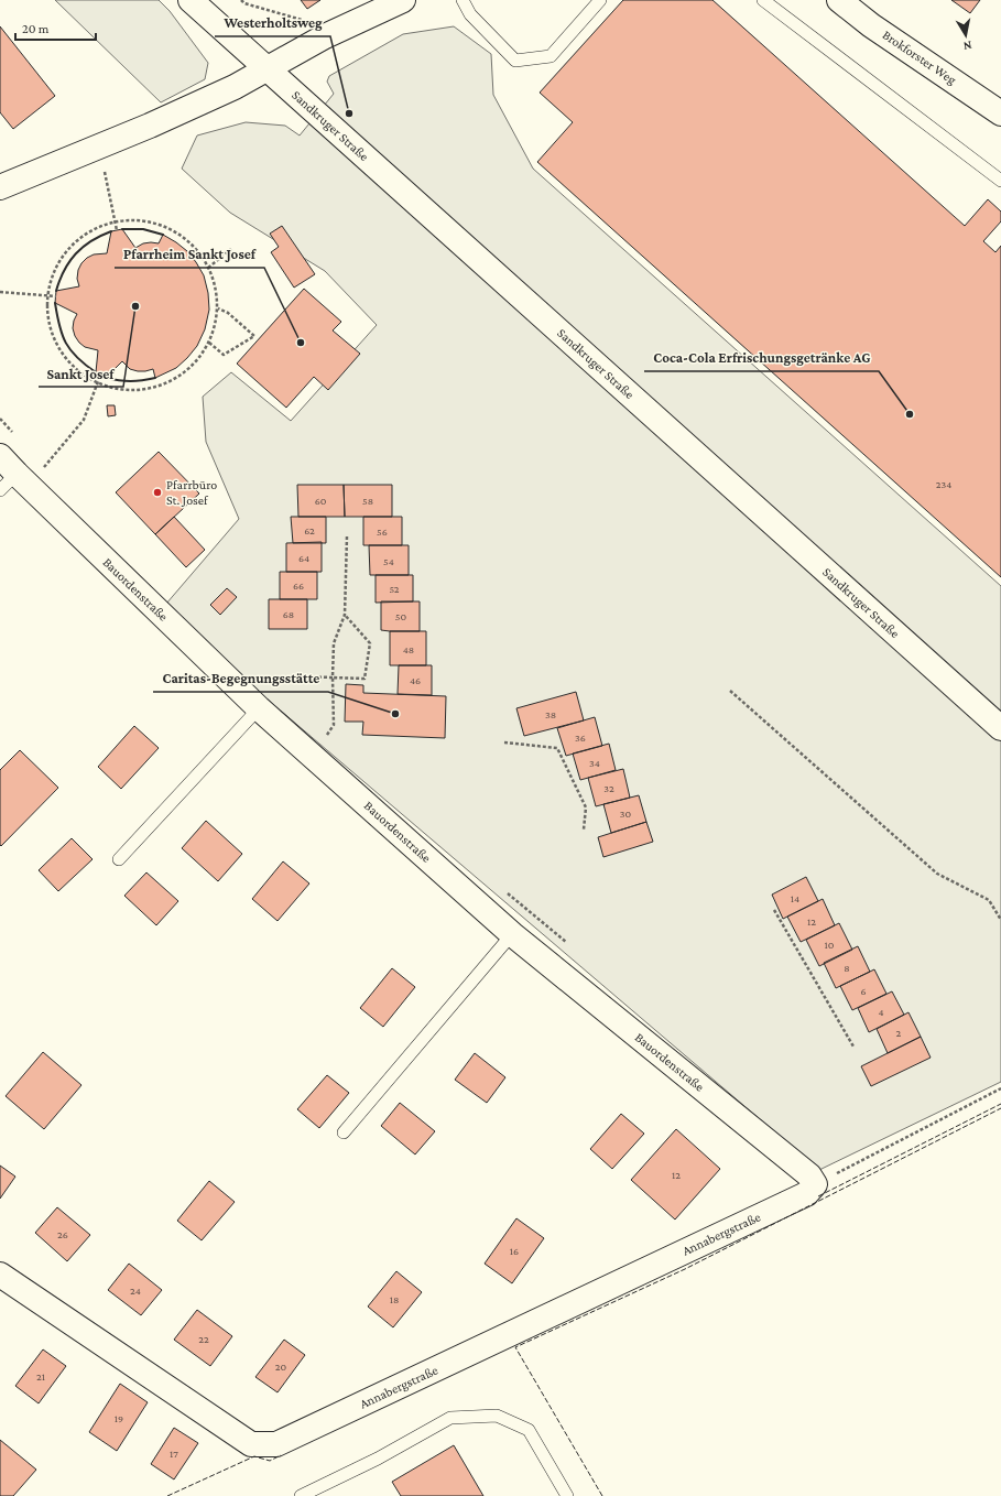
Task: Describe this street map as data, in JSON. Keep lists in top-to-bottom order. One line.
{"streets":{"street":["Brokforster Weg","Sandkruger Straße","Bauordenstraße","Annabergstraße"]},"crossings":[["Bauordenstraße","Annabergstraße"]],"places":["Westerholtsweg","Sankt Josef","Pfarrheim Sankt Josef","Coca-Cola Erfrischungsgetränke AG","Pfarrbüro St. Josef","Caritas-Begegnungsstätte"],"house_numbers":["234","60","58","62","56","64","54","66","52","68","50","48","46","38","36","34","32","30","14","12","10","8","6","4","2","12","26","16","24","18","22","20","21","19","17"],"scale_bar":"20 m","north":"bottom"}
